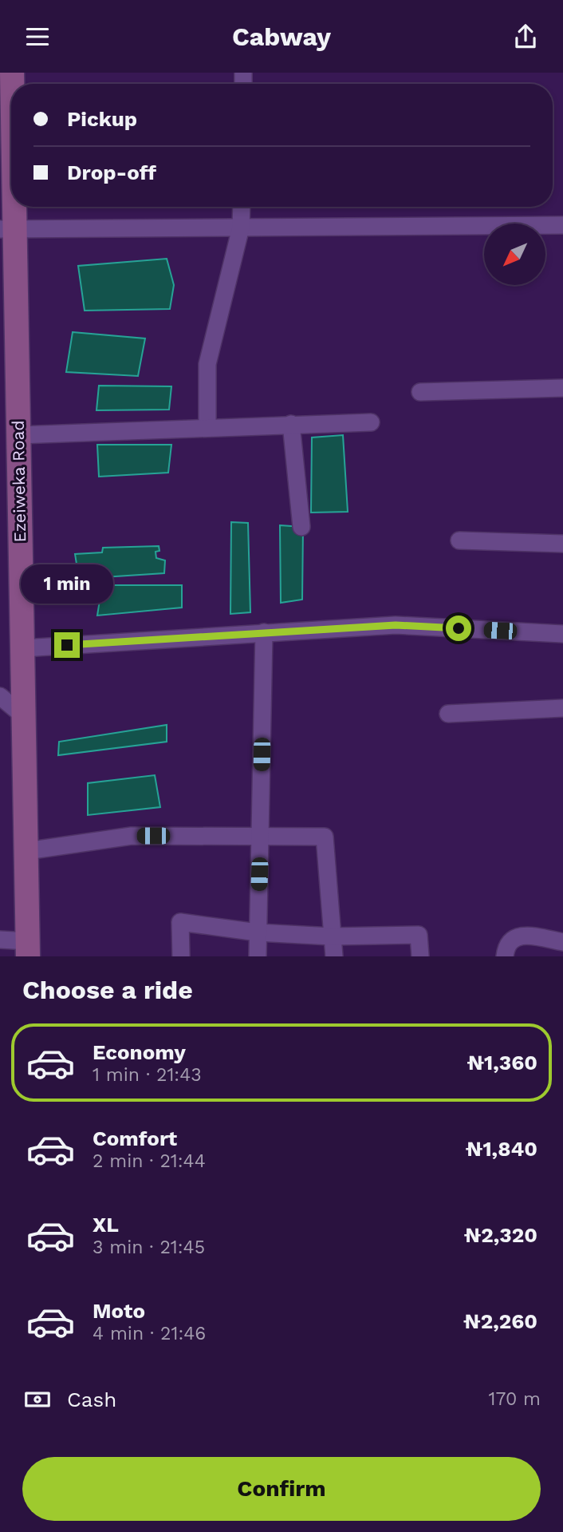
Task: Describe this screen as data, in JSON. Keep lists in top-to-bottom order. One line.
{"streets":{"main road":["Ezeiweka Road"]},"north":"bottom left","page":{"header":"Cabway","banner":["Pickup","Drop-off"],"bubble":"1 min","heading":"Choose a ride","list":[{"name":"Economy","note":"1 min · 21:43","value":"₦1,360"},{"name":"Comfort","note":"2 min · 21:44","value":"₦1,840"},{"name":"XL","note":"3 min · 21:45","value":"₦2,320"},{"name":"Moto","note":"4 min · 21:46","value":"₦2,260"}],"pay":["Cash","170 m"],"buttons":"Confirm"}}
